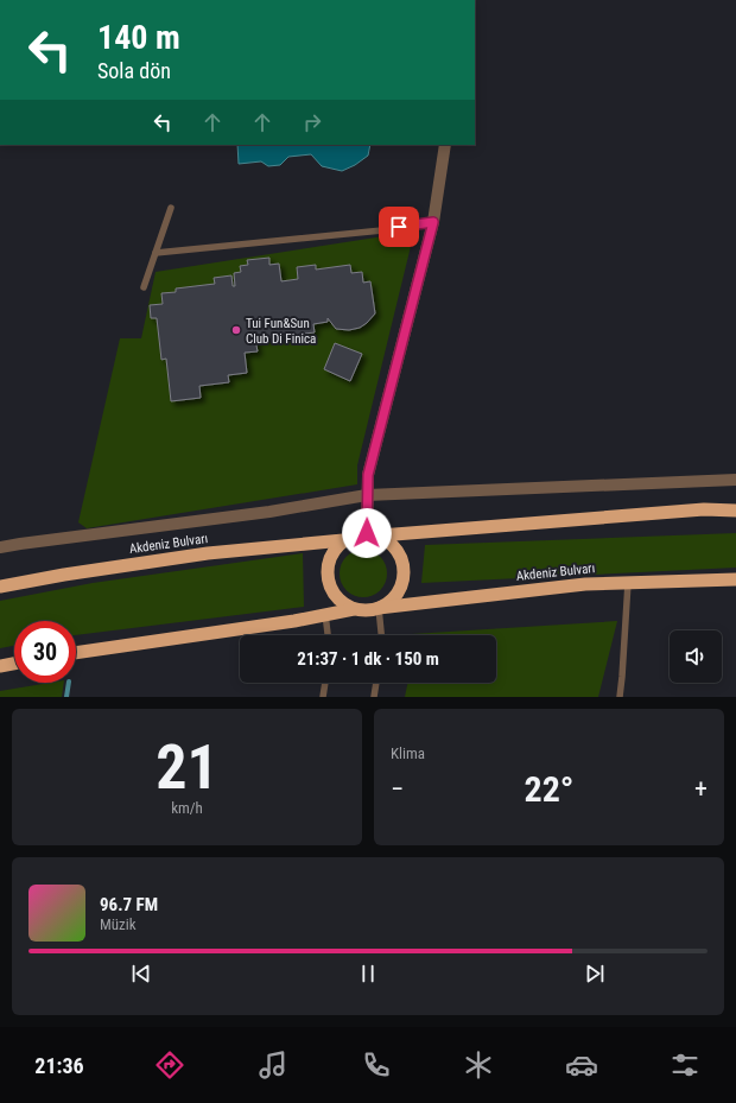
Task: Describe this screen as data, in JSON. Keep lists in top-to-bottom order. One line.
{"streets":{"highway":["Akdeniz Bulvarı"]},"places":["Tui Fun&Sun Club Di Finica"],"page":{"turn":["140 m","Sola dön"],"limit":"30","trip":"21:37 · 1 dk · 150 m","tile":[["21","km/h"],"Klima"],"heat":["−","22°","+"],"song":["96.7 FM","Müzik"],"tabs":"21:36"}}
